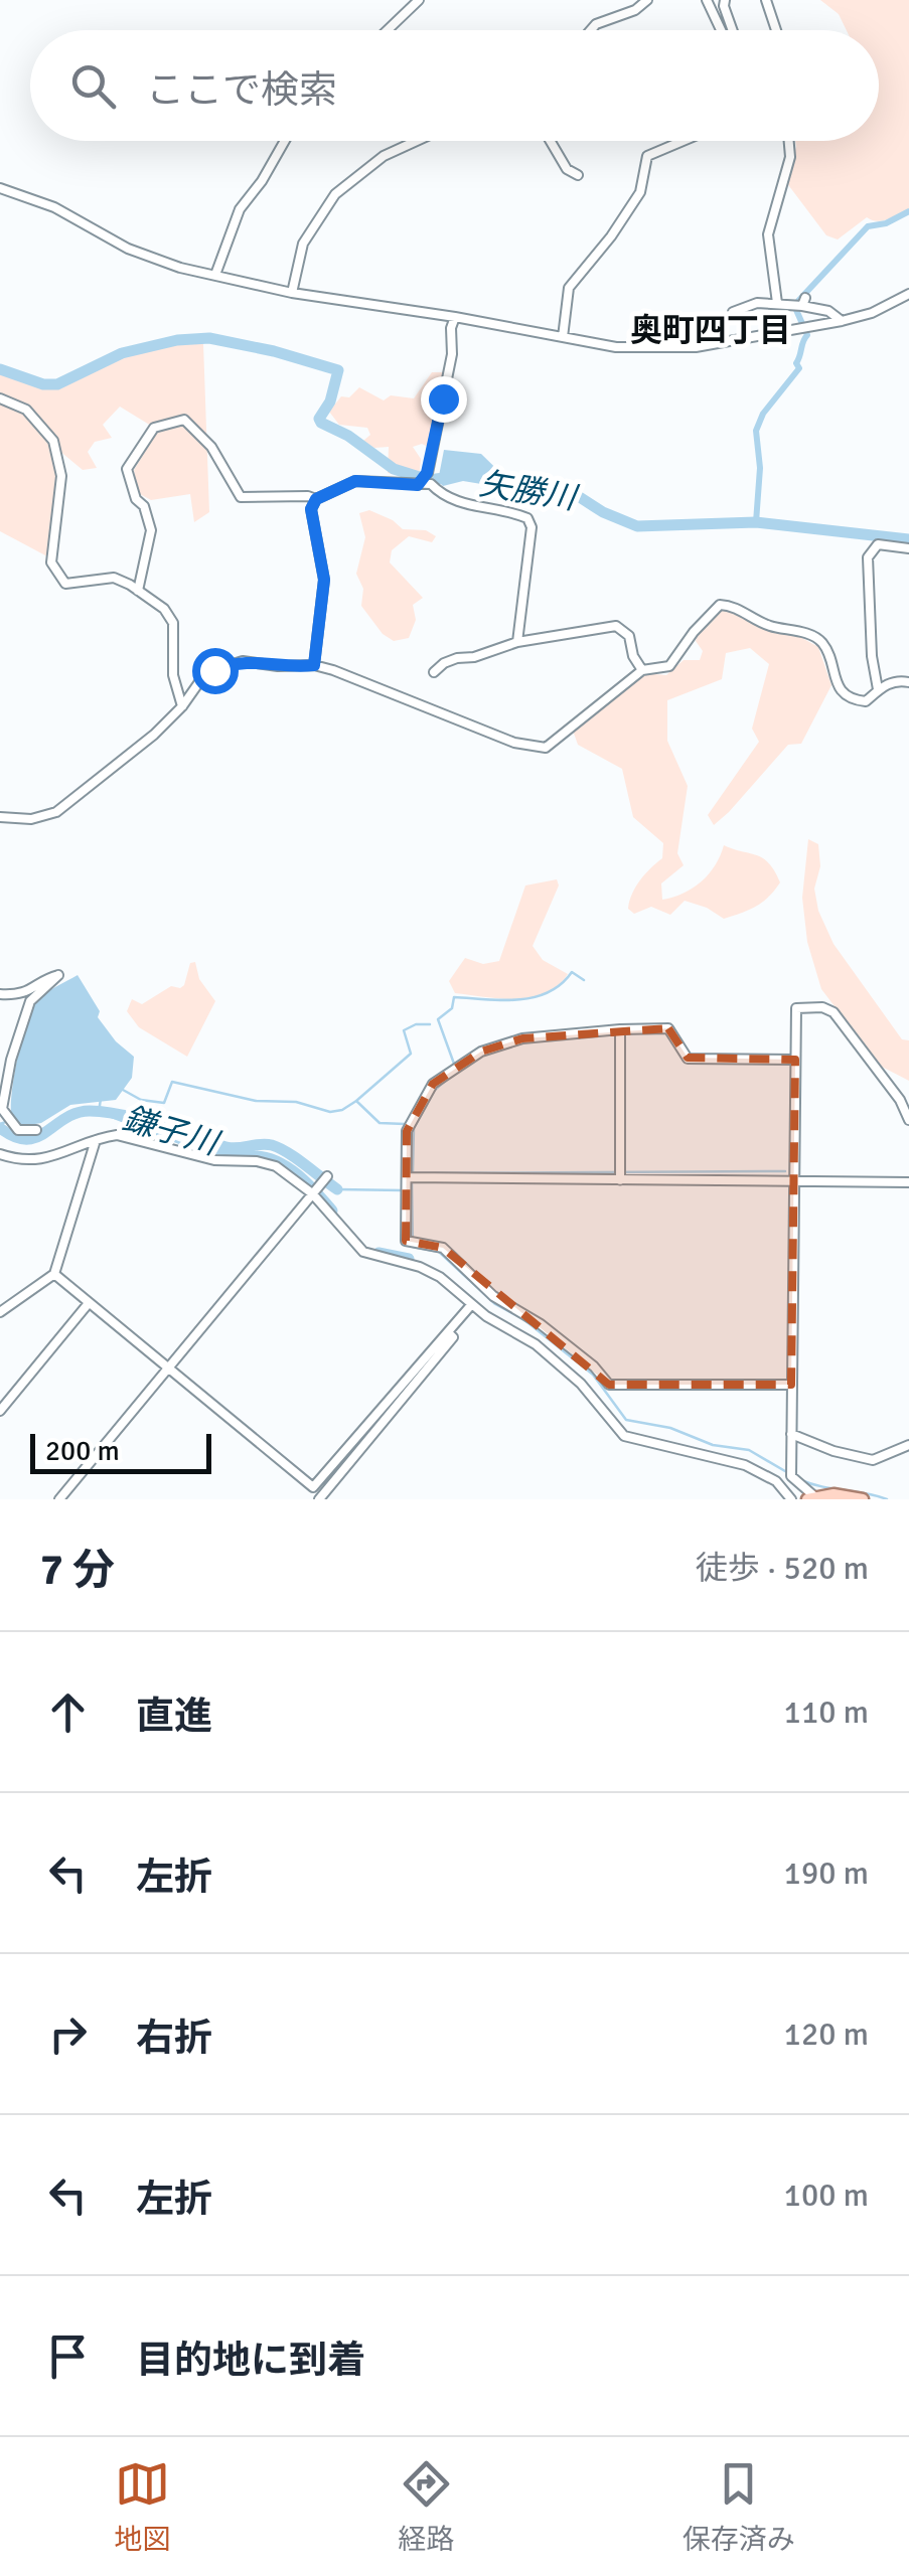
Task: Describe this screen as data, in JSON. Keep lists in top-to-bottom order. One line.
{"districts":["奥町四丁目"],"water":["矢勝川","鎌子川"],"scale_bar":"200 m","page":{"search":"ここで検索","scale":"200 m","heading":["7 分","徒歩 · 520 m"],"list":[["直進","110 m"],["左折","190 m"],["右折","120 m"],["左折","100 m"],"目的地に到着"],"nav":["地図","経路","保存済み"]}}
